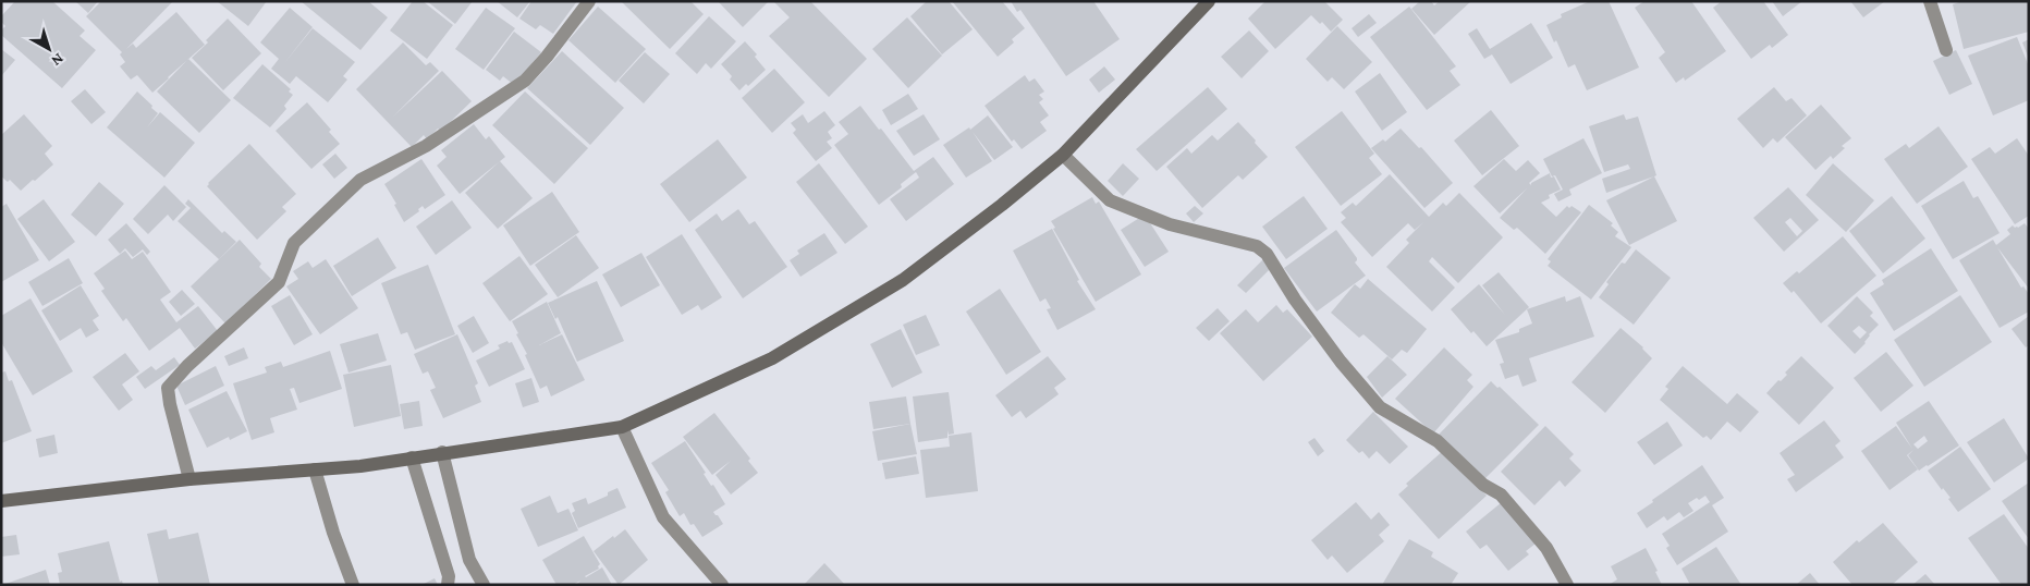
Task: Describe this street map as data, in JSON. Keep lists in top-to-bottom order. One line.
{"north":"bottom right"}
